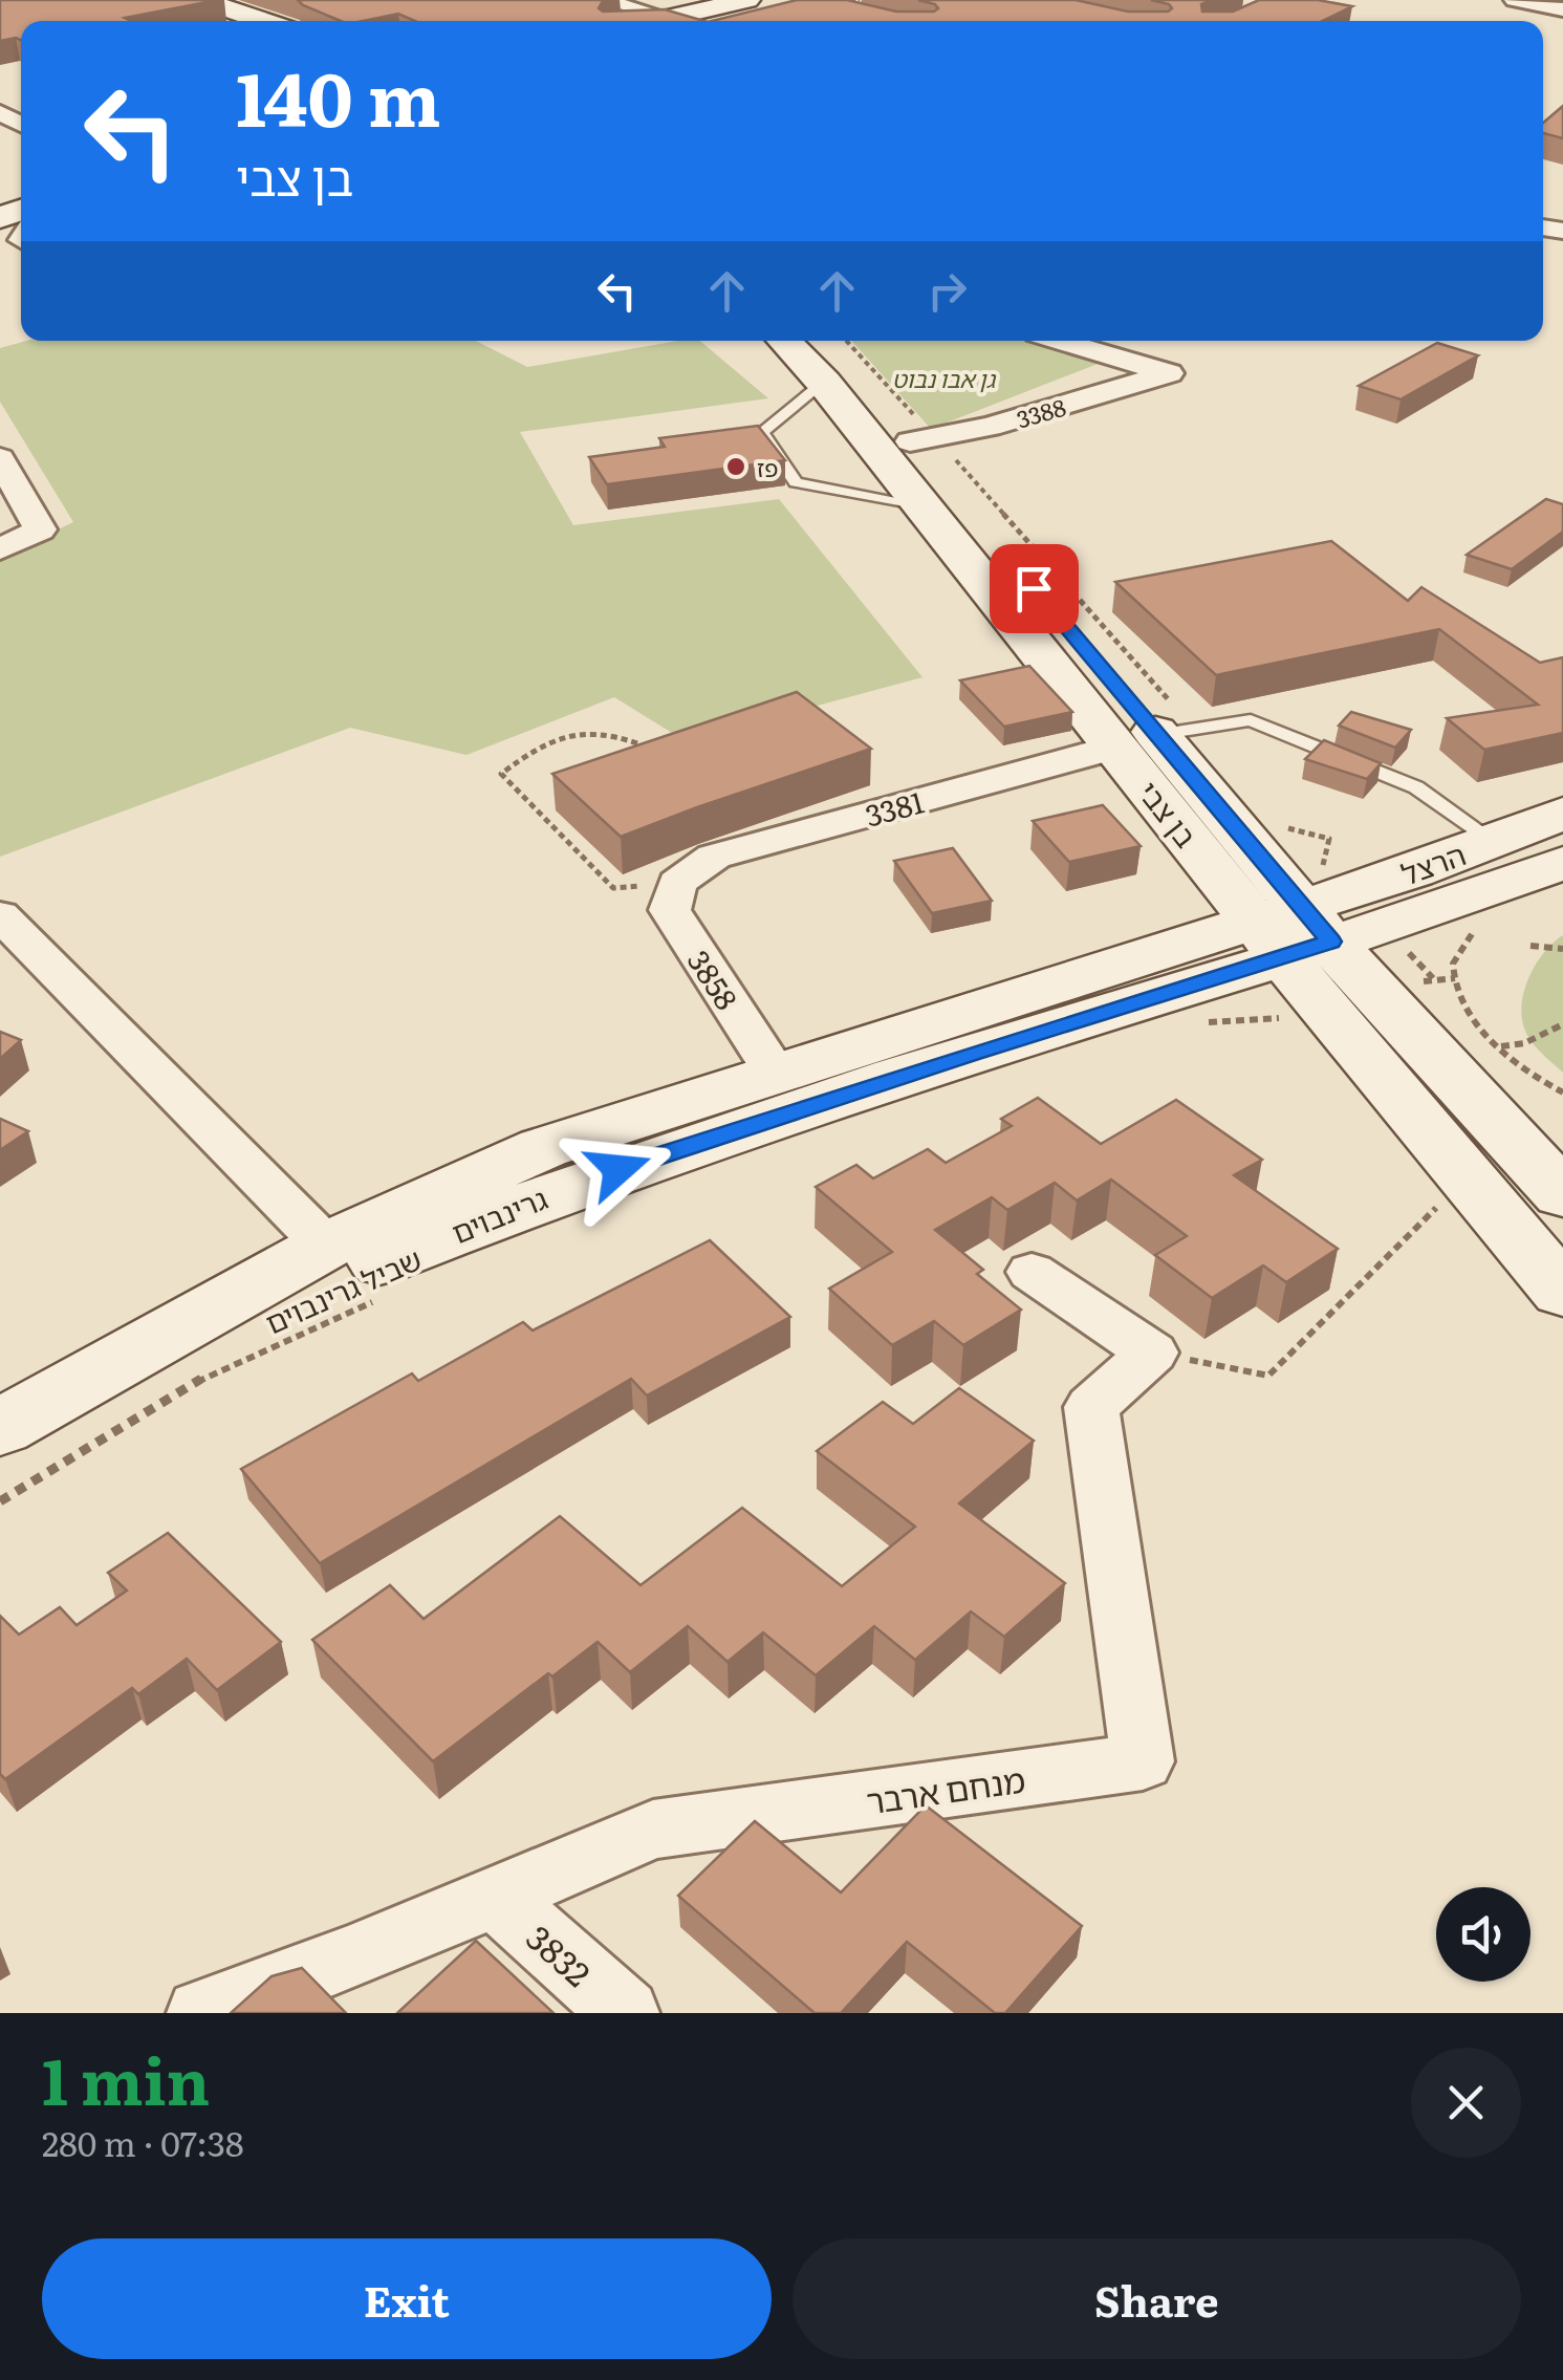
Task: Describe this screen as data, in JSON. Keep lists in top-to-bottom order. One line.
{"streets":{"main road":["בן צבי","הרצל","גרינבוים"],"street":["3388","3381","3858","מנחם ארבר","3832"],"path":["שביל גרינבוים"]},"crossings":[["3388","בן צבי"],["3381","בן צבי"],["3381","3858"],["בן צבי","הרצל"],["בן צבי","גרינבוים"],["הרצל","גרינבוים"],["3858","גרינבוים"],["מנחם ארבר","3832"]],"parks":["גן אבו נבוט"],"places":["פז"],"page":{"turn":["140 m","בן צבי"],"heading":["1 min","280 m · 07:38"],"buttons":["Exit","Share"]}}
